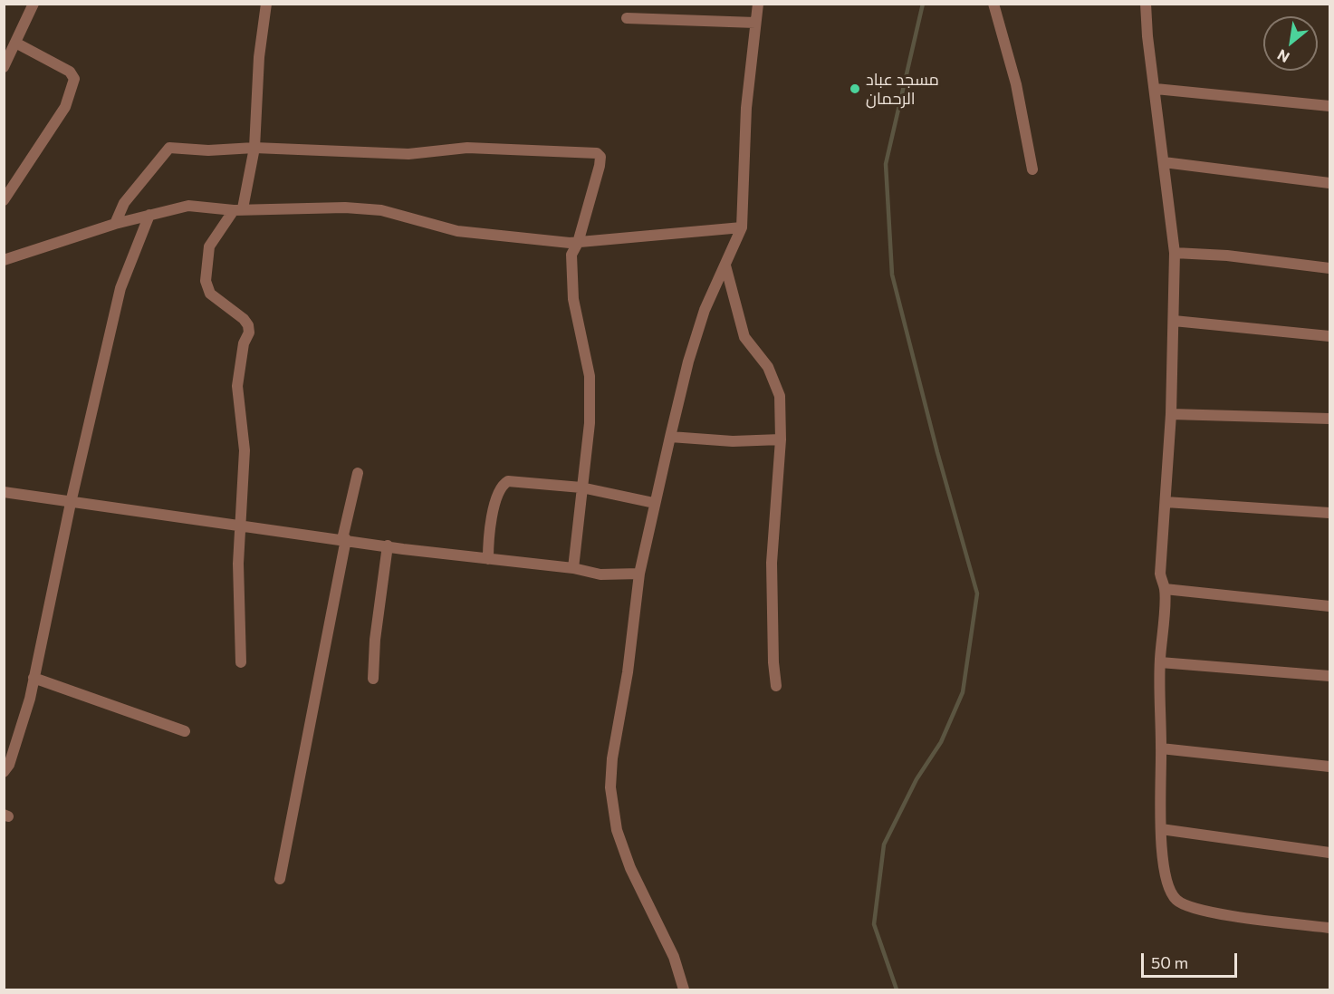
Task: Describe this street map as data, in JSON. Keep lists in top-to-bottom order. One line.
{"places":["مسجد عباد الرحمان"],"scale_bar":"50 m","north":"bottom left"}
